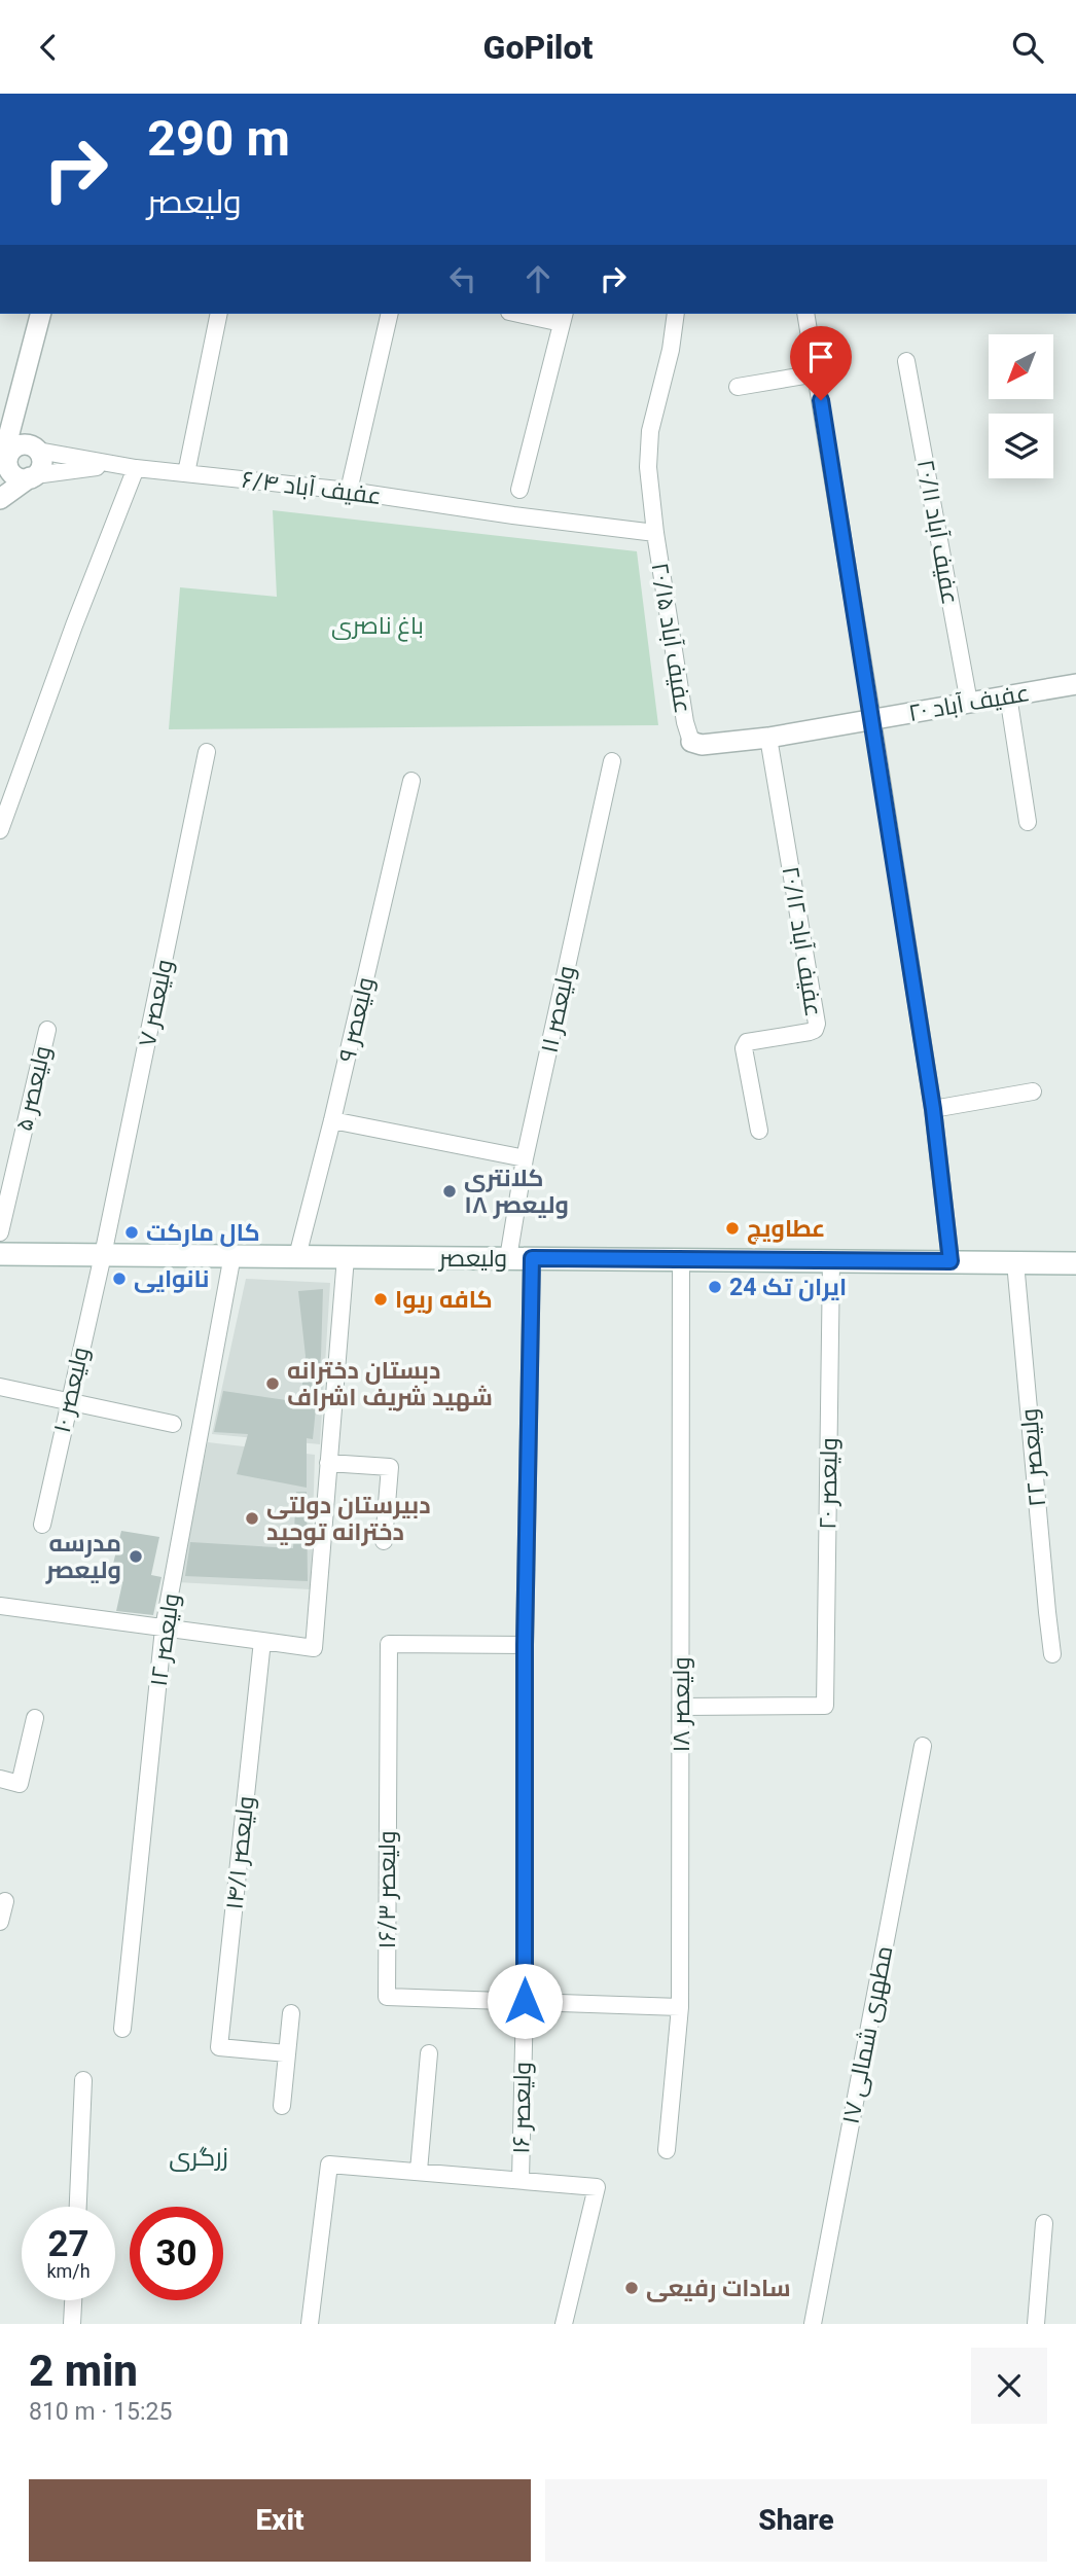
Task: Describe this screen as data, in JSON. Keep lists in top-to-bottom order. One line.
{"streets":{"main road":["ولیعصر"],"street":["عفیف آباد ۶/۴","عفیف آباد ۲۰/۱۱","عفیف آباد ۲۰/۱۵","عفیف آباد ۲۰","عفیف آباد ۲۰/۱۲","۷ ولیعصر","۱۱ ولیعصر","۹ ولیعصر","۵ ولیعصر","۱۰ ولیعصر","۲۲ ولیعصر","۲۰ ولیعصر","۱۲ ولیعصر","۱۸ ولیعصر","۱۴/۱ ولیعصر","۱۶/۳ ولیعصر","۱۷ مطهری شمالی","۱۶ ولیعصر"]},"crossings":[["عفیف آباد ۶/۴","عفیف آباد ۲۰/۱۵"],["عفیف آباد ۲۰/۱۱","عفیف آباد ۲۰"],["عفیف آباد ۲۰/۱۵","عفیف آباد ۲۰"],["عفیف آباد ۲۰","عفیف آباد ۲۰/۱۲"],["۷ ولیعصر","ولیعصر"],["۷ ولیعصر","۱۰ ولیعصر"],["۱۱ ولیعصر","ولیعصر"],["۹ ولیعصر","ولیعصر"],["ولیعصر","۱۰ ولیعصر"],["ولیعصر","۲۲ ولیعصر"],["ولیعصر","۲۰ ولیعصر"],["ولیعصر","۱۲ ولیعصر"],["ولیعصر","۱۸ ولیعصر"],["ولیعصر","۱۶ ولیعصر"],["۲۰ ولیعصر","۱۸ ولیعصر"],["۱۶/۳ ولیعصر","۱۶ ولیعصر"]],"districts":["زرگری"],"parks":["باغ ناصری"],"places":["کلانتری ۱۸ ولیعصر","عطاویچ","کال مارکت","نانوایی","ایران تک 24","کافه ریوا","دبستان دخترانه شهید شریف اشراف","دبیرستان دولتی دخترانه توحید","مدرسه ولیعصر","سادات رفیعی"],"north":"bottom left","page":{"header":"GoPilot","turn":["290 m","ولیعصر"],"speed":"27 km/h","limit":"30","heading":["2 min","810 m · 15:25"],"buttons":["Exit","Share"]}}
